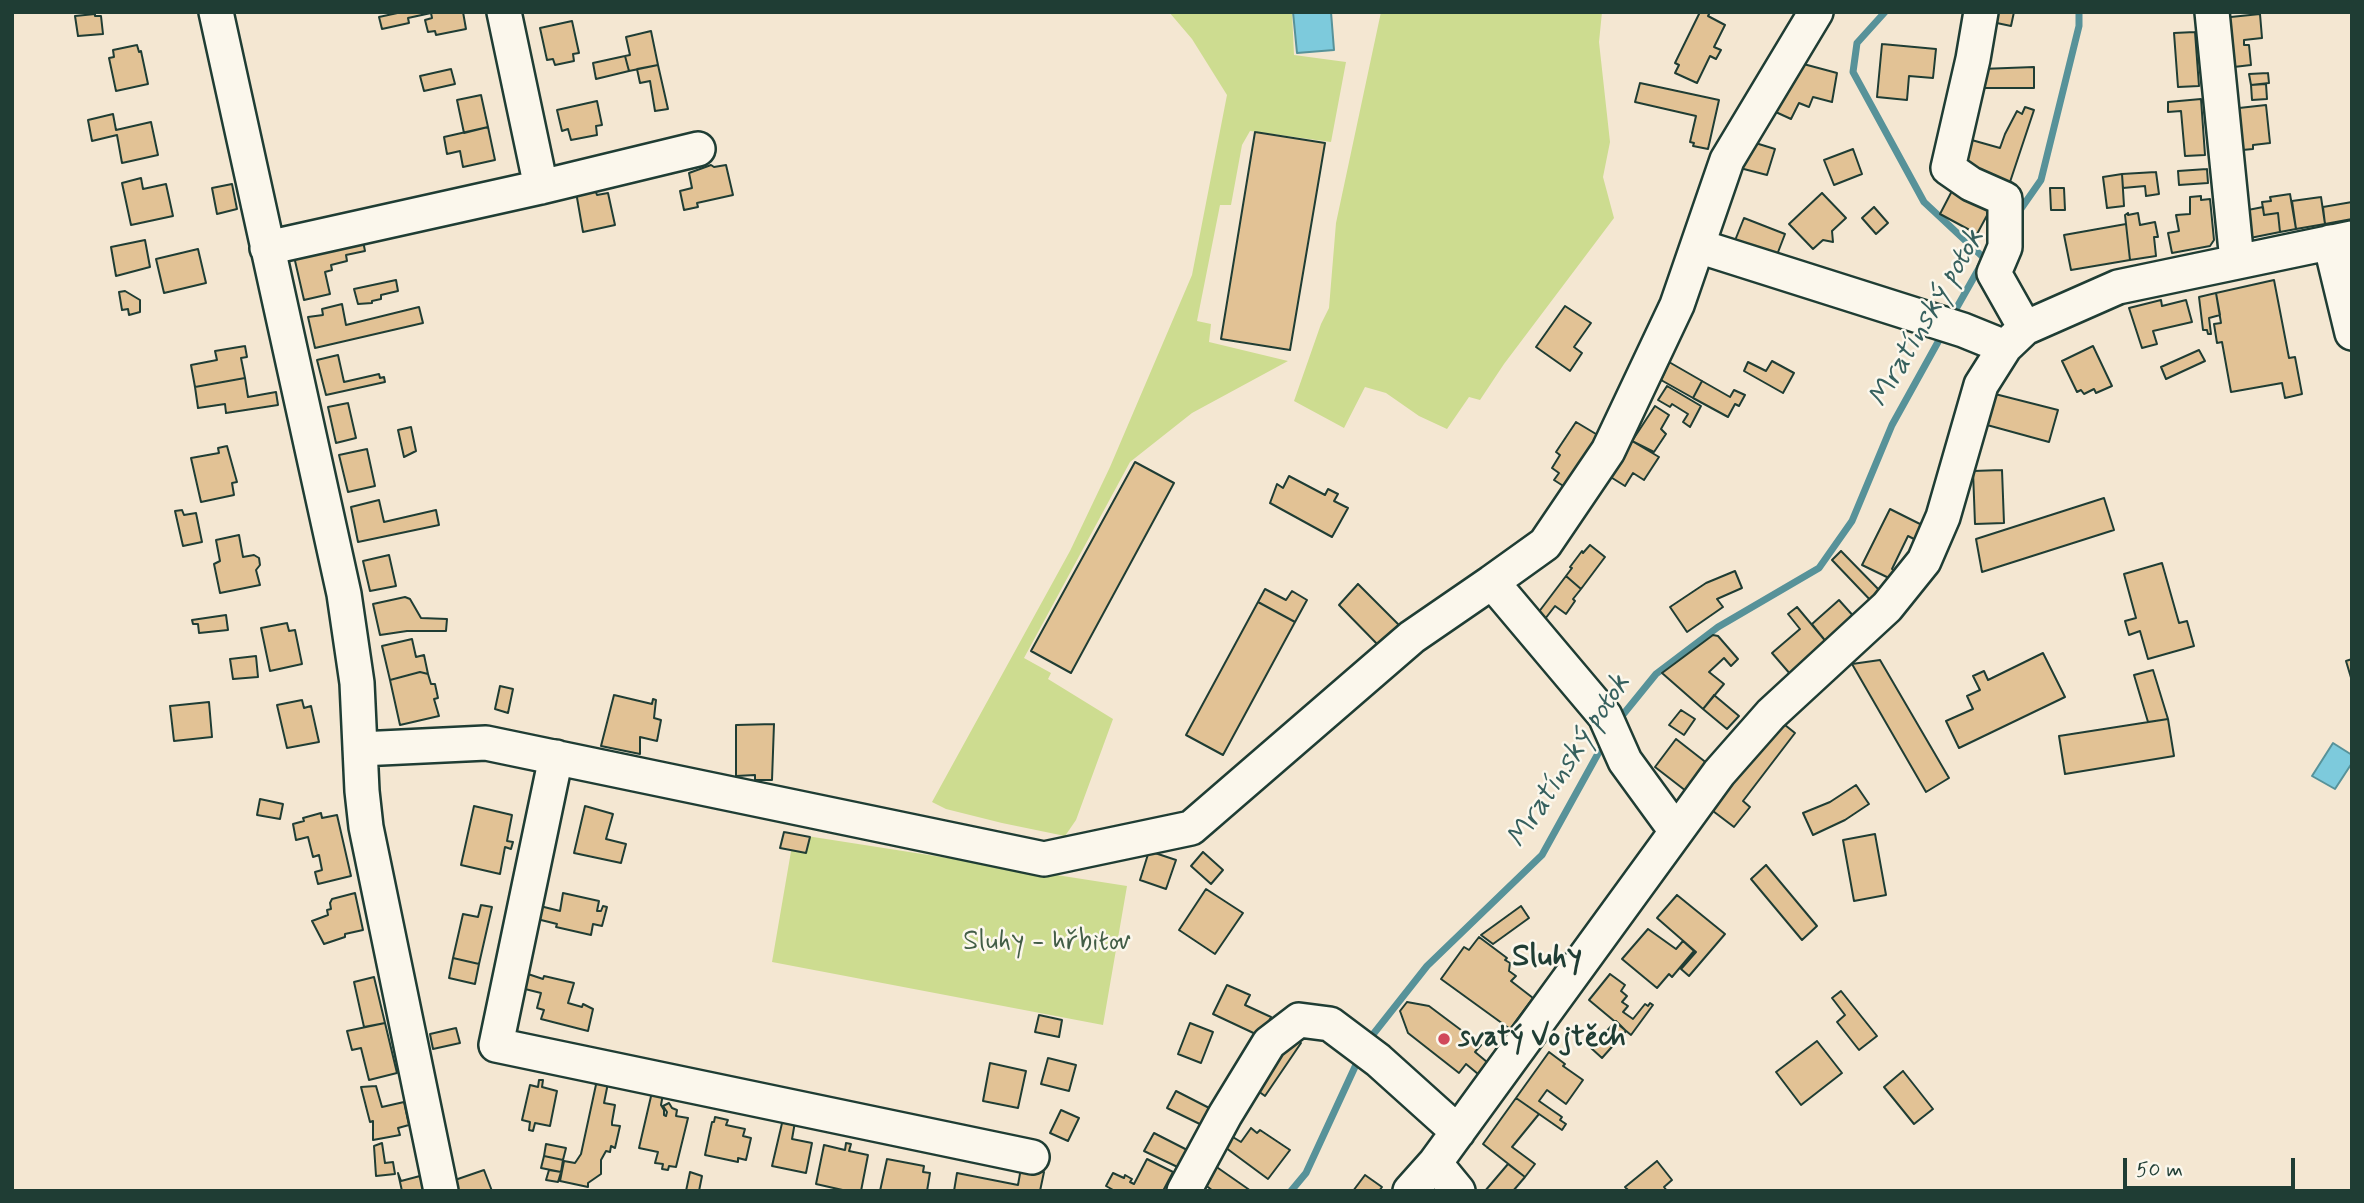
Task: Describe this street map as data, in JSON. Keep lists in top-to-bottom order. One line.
{"districts":["Sluhy"],"water":["Mratínský potok"],"parks":["Sluhy - hřbitov"],"places":["svatý Vojtěch"],"scale_bar":"50 m"}
